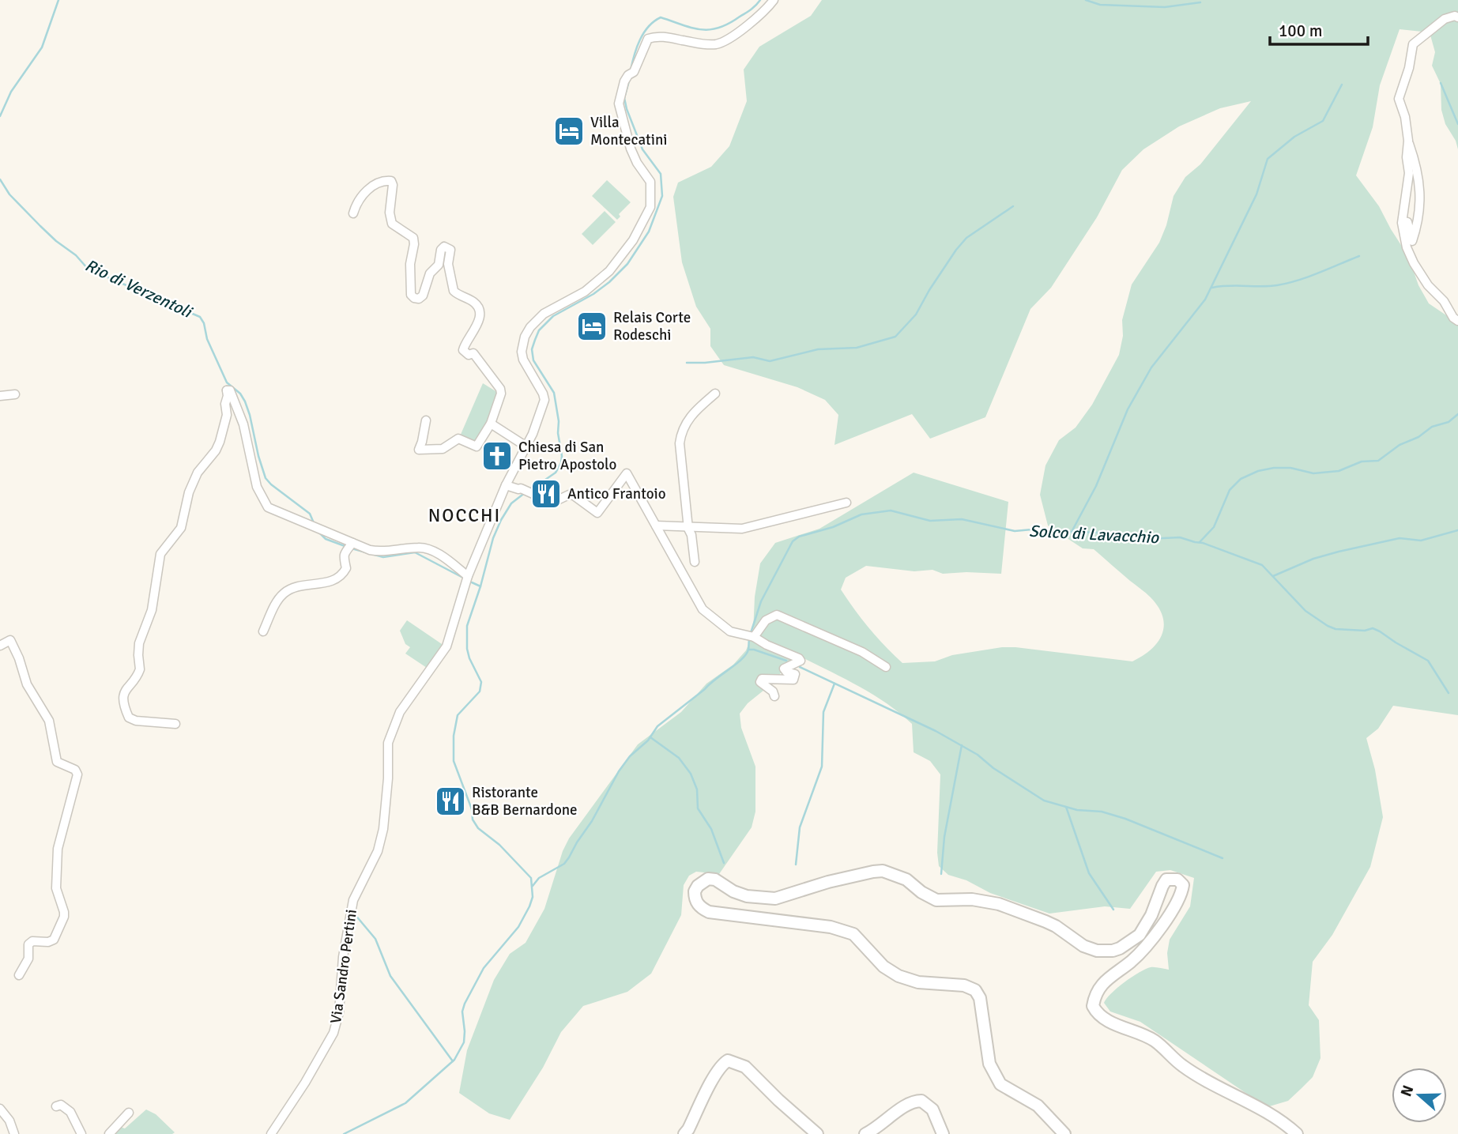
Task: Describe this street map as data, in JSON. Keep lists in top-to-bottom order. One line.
{"streets":{"street":["Via Sandro Pertini"]},"districts":["NOCCHI"],"water":["Rio di Verzentoli","Solco di Lavacchio"],"places":{"hotel":["Villa Montecatini","Relais Corte Rodeschi"],"church":["Chiesa di San Pietro Apostolo"],"restaurant":["Antico Frantoio","Ristorante B&B Bernardone"]},"scale_bar":"100 m","north":"left"}
